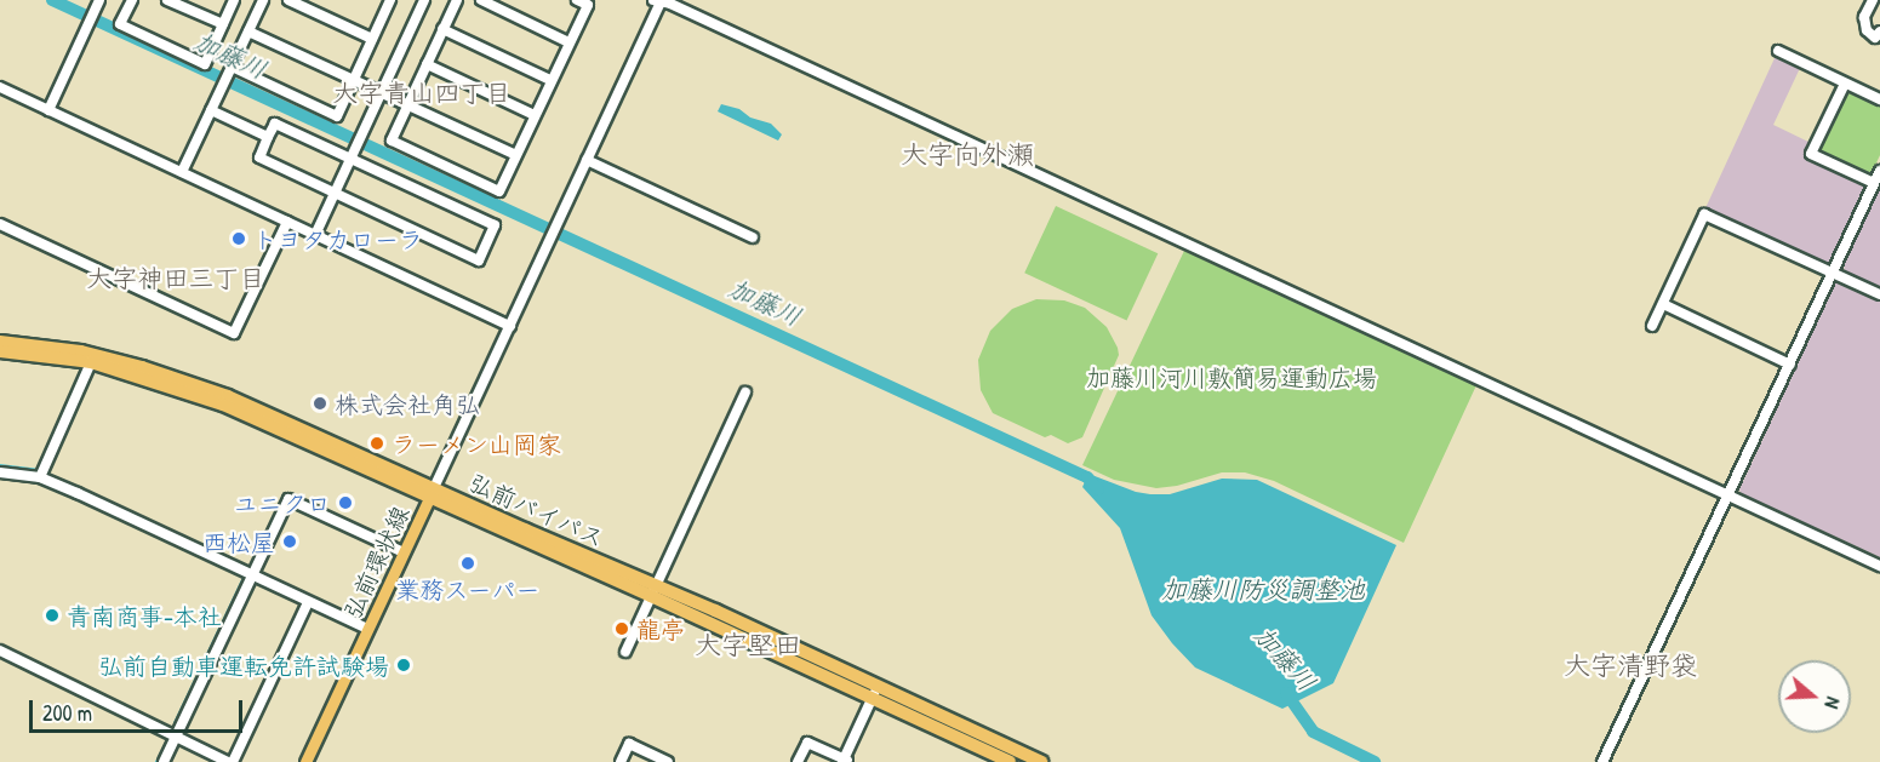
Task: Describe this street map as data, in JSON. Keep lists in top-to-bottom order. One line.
{"streets":{"highway":["弘前バイパス"],"main road":["弘前環状線"]},"crossings":[["弘前バイパス","弘前環状線"]],"districts":["大字青山四丁目","大字向外瀬","大字神田三丁目","大字堅田","大字清野袋"],"water":["加藤川","加藤川防災調整池"],"parks":["加藤川河川敷簡易運動広場"],"places":["トヨタカローラ","株式会社角弘","ラーメン山岡家","ユニクロ","西松屋","業務スーパー","青南商事-本社","龍亭","弘前自動車運転免許試験場"],"scale_bar":"200 m","north":"right"}
